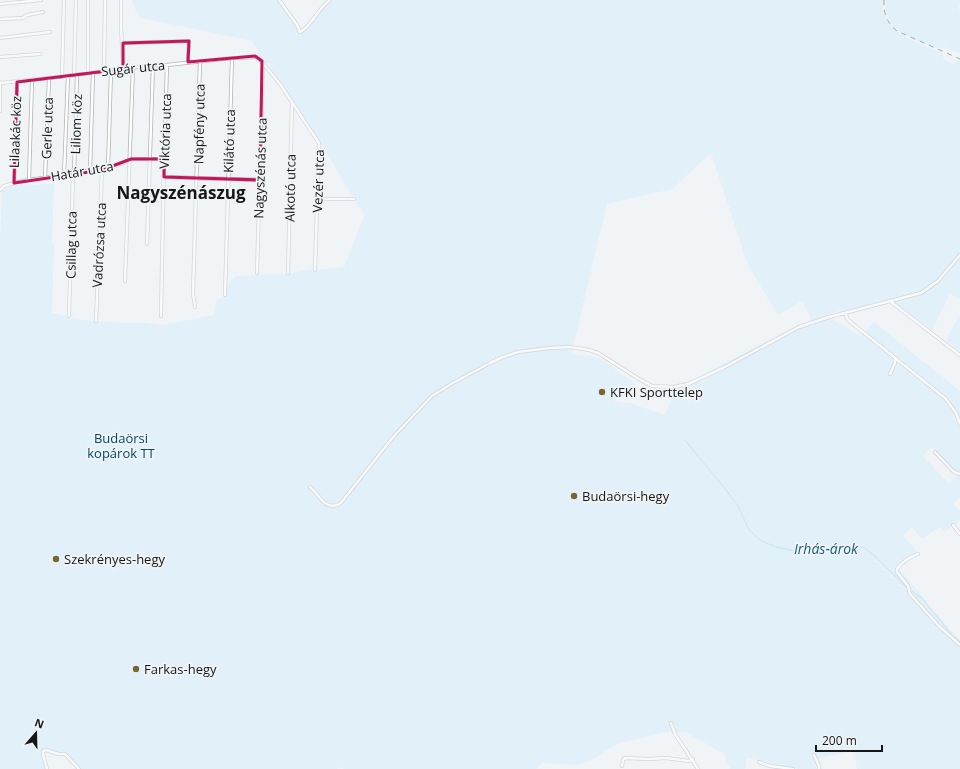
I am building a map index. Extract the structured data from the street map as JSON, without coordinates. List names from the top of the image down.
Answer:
{
  "streets": {
    "street": [
      "Sugár utca",
      "Liliom köz",
      "Napfény utca",
      "Gerle utca",
      "Viktória utca",
      "Lilaakác köz",
      "Kilátó utca",
      "Nagyszénás utca",
      "Határ utca",
      "Vezér utca",
      "Alkotó utca",
      "Csillag utca",
      "Vadrózsa utca"
    ]
  },
  "crossings": [
    ["Sugár utca", "Liliom köz"],
    ["Sugár utca", "Napfény utca"],
    ["Sugár utca", "Gerle utca"],
    ["Sugár utca", "Viktória utca"],
    ["Sugár utca", "Lilaakác köz"],
    ["Sugár utca", "Kilátó utca"],
    ["Sugár utca", "Nagyszénás utca"],
    ["Sugár utca", "Vezér utca"],
    ["Liliom köz", "Határ utca"],
    ["Liliom köz", "Csillag utca"],
    ["Gerle utca", "Határ utca"],
    ["Viktória utca", "Határ utca"],
    ["Lilaakác köz", "Határ utca"],
    ["Nagyszénás utca", "Vezér utca"],
    ["Határ utca", "Csillag utca"],
    ["Határ utca", "Vadrózsa utca"],
    ["Vezér utca", "Alkotó utca"]
  ],
  "districts": ["Nagyszénászug"],
  "water": ["Irhás-árok"],
  "parks": ["Budaörsi kopárok TT"],
  "places": [
    "KFKI Sporttelep",
    "Budaörsi-hegy",
    "Szekrényes-hegy",
    "Farkas-hegy"
  ],
  "scale_bar": "200 m",
  "north": "top"
}
